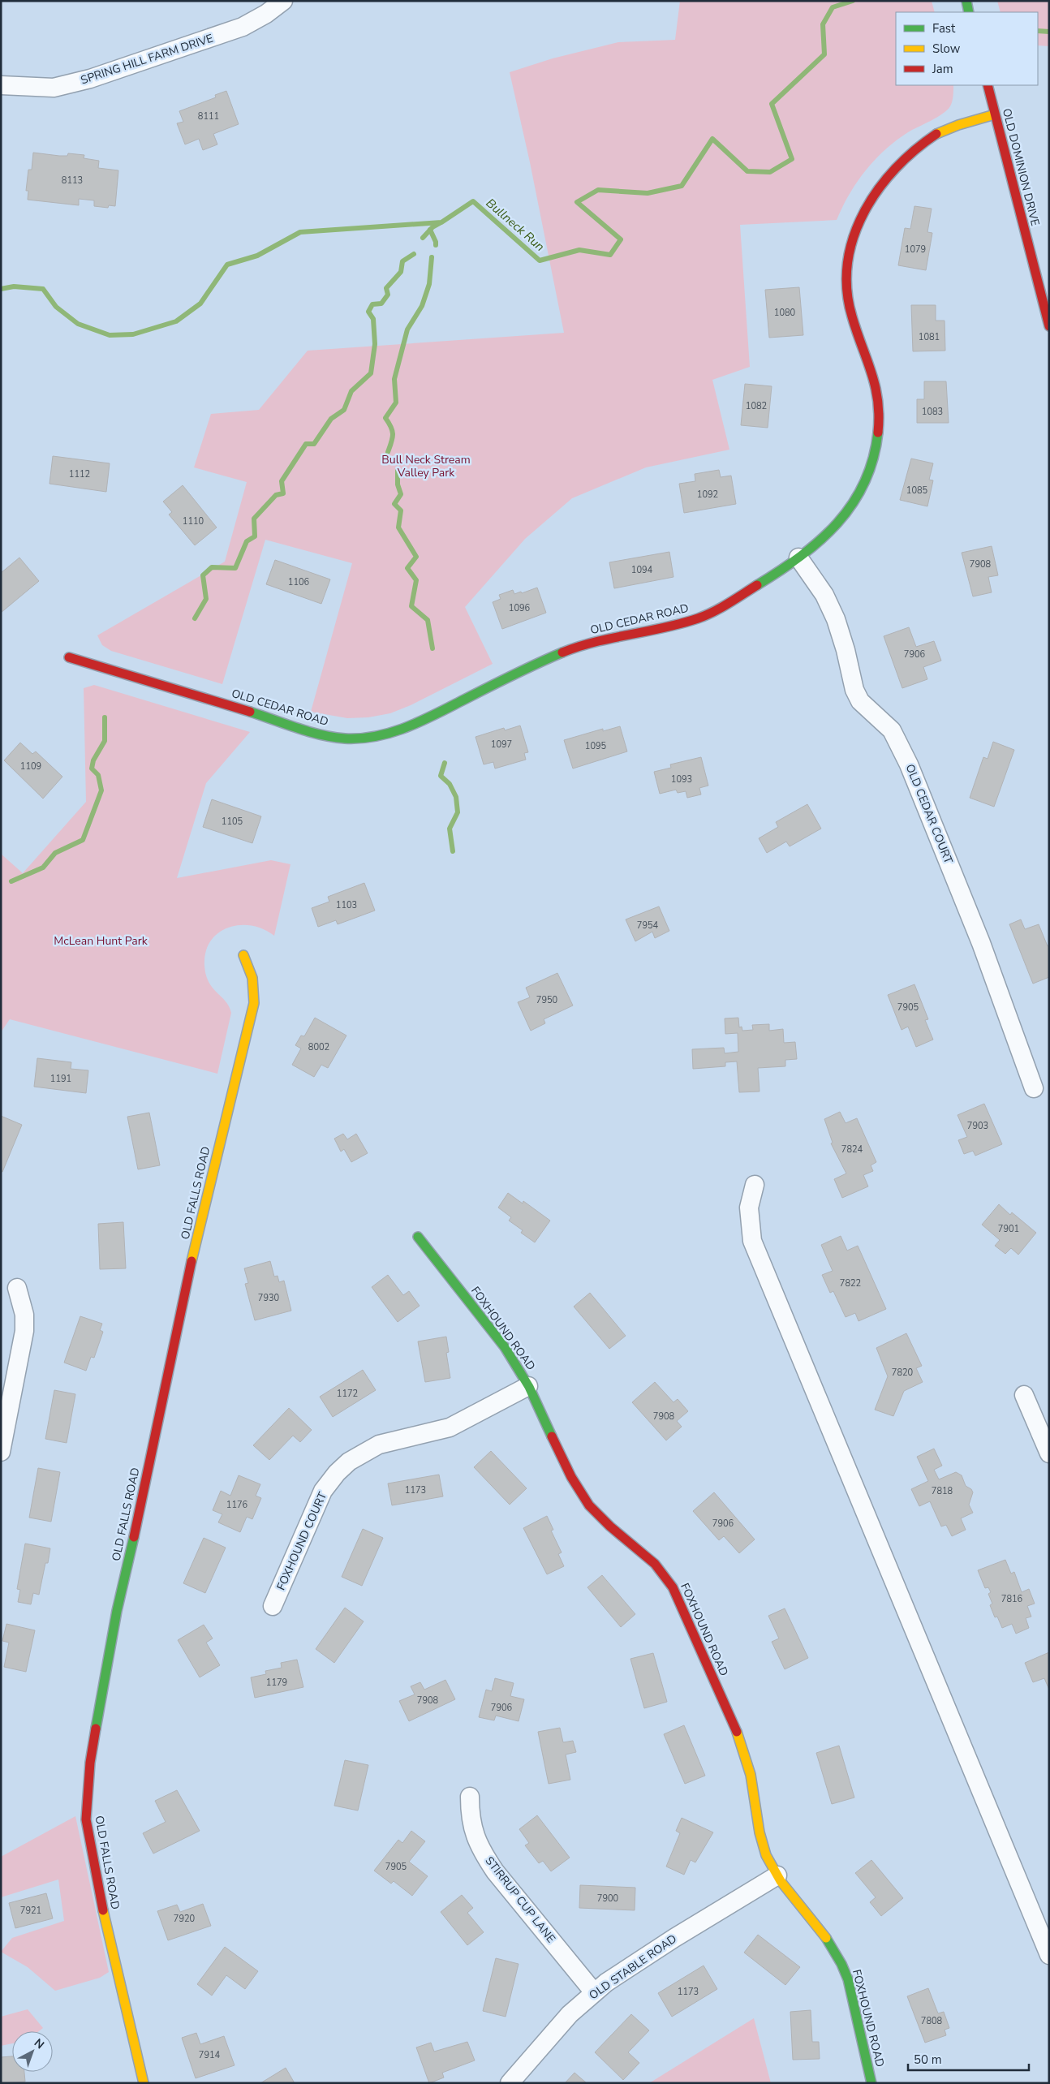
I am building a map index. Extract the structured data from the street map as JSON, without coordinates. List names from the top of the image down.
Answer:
{
  "streets": {
    "street": [
      "SPRING HILL FARM DRIVE",
      "OLD DOMINION DRIVE",
      "OLD CEDAR ROAD",
      "OLD CEDAR COURT",
      "OLD FALLS ROAD",
      "FOXHOUND ROAD",
      "FOXHOUND COURT",
      "STIRRUP CUP LANE",
      "OLD STABLE ROAD"
    ]
  },
  "crossings": [
    ["OLD DOMINION DRIVE", "OLD CEDAR ROAD"],
    ["OLD CEDAR ROAD", "OLD CEDAR COURT"],
    ["FOXHOUND ROAD", "FOXHOUND COURT"],
    ["FOXHOUND ROAD", "OLD STABLE ROAD"],
    ["STIRRUP CUP LANE", "OLD STABLE ROAD"]
  ],
  "water": ["Bullneck Run"],
  "parks": ["Bull Neck Stream Valley Park", "McLean Hunt Park"],
  "house_numbers": [
    "8111",
    "8113",
    "1079",
    "1080",
    "1081",
    "1082",
    "1083",
    "1112",
    "1085",
    "1092",
    "1110",
    "7908",
    "1094",
    "1106",
    "1096",
    "7906",
    "1097",
    "1095",
    "1109",
    "1093",
    "1105",
    "1103",
    "7954",
    "7950",
    "7905",
    "8002",
    "1191",
    "7903",
    "7824",
    "7901",
    "7822",
    "7930",
    "7820",
    "1172",
    "7908",
    "1173",
    "7818",
    "1176",
    "7906",
    "7816",
    "1179",
    "7908",
    "7906",
    "7905",
    "7900",
    "7921",
    "7920",
    "1173",
    "7808",
    "7914"
  ],
  "legend": ["Fast", "Slow", "Jam"],
  "scale_bar": "50 m",
  "north": "top right"
}
